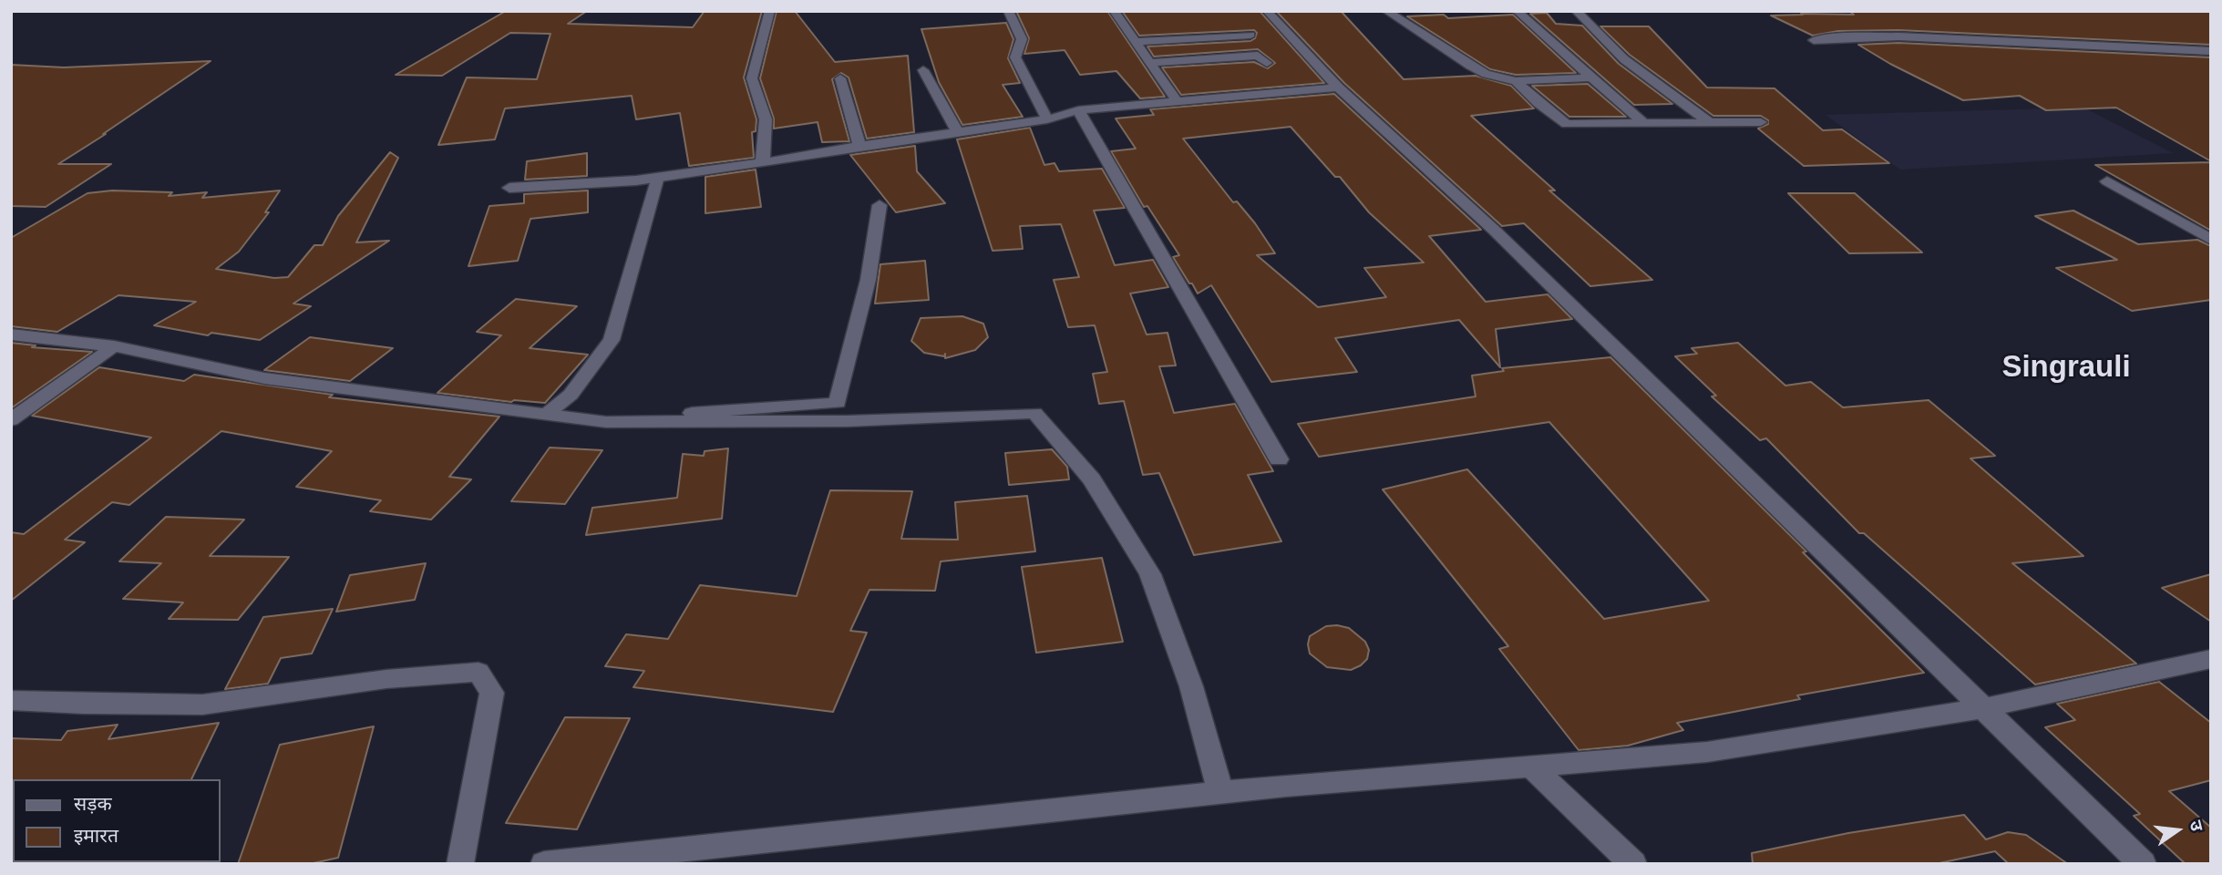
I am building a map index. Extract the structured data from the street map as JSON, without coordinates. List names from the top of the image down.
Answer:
{
  "districts": ["Singrauli"],
  "legend": ["सड़क", "इमारत"],
  "north": "right"
}
